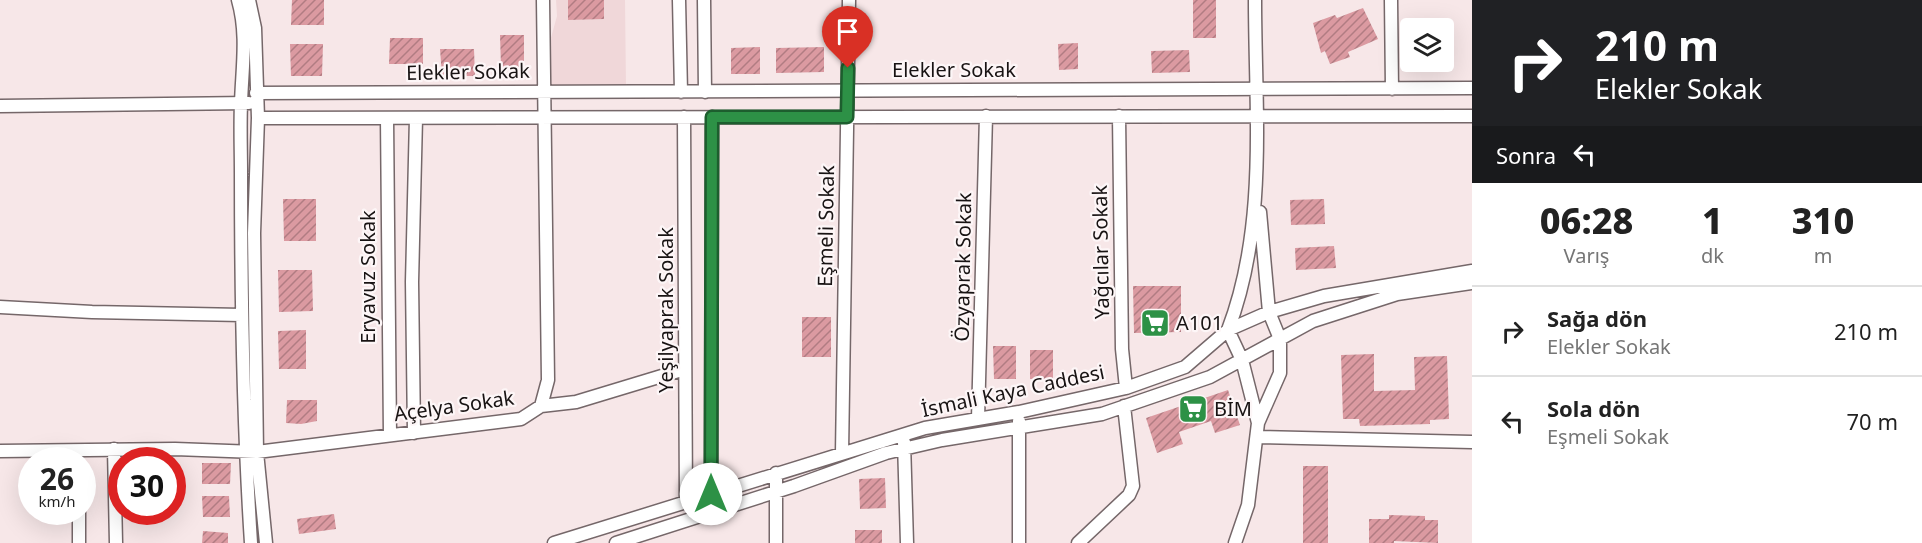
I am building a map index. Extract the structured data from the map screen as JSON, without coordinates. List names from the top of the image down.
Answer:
{
  "streets": {
    "street": [
      "Elekler Sokak",
      "Eşmeli Sokak",
      "Yağcılar Sokak",
      "Özyaprak Sokak",
      "Eryavuz Sokak",
      "Yeşilyaprak Sokak",
      "İsmali Kaya Caddesi",
      "Açelya Sokak"
    ]
  },
  "crossings": [
    ["Elekler Sokak", "Eşmeli Sokak"],
    ["Eşmeli Sokak", "İsmali Kaya Caddesi"],
    ["Yağcılar Sokak", "İsmali Kaya Caddesi"],
    ["Özyaprak Sokak", "İsmali Kaya Caddesi"],
    ["Eryavuz Sokak", "Açelya Sokak"],
    ["Yeşilyaprak Sokak", "İsmali Kaya Caddesi"],
    ["Yeşilyaprak Sokak", "Açelya Sokak"]
  ],
  "places": {
    "supermarket": ["A101", "BİM"]
  },
  "page": {
    "turn": ["210 m", "Elekler Sokak"],
    "then": "Sonra",
    "eta": [
      "06:28",
      "Varış",
      "1",
      "dk",
      "310",
      "m"
    ],
    "list": [
      {
        "name": "Sağa dön",
        "note": "Elekler Sokak",
        "value": "210 m"
      },
      {
        "name": "Sola dön",
        "note": "Eşmeli Sokak",
        "value": "70 m"
      }
    ],
    "speed": "26 km/h",
    "limit": "30"
  }
}
